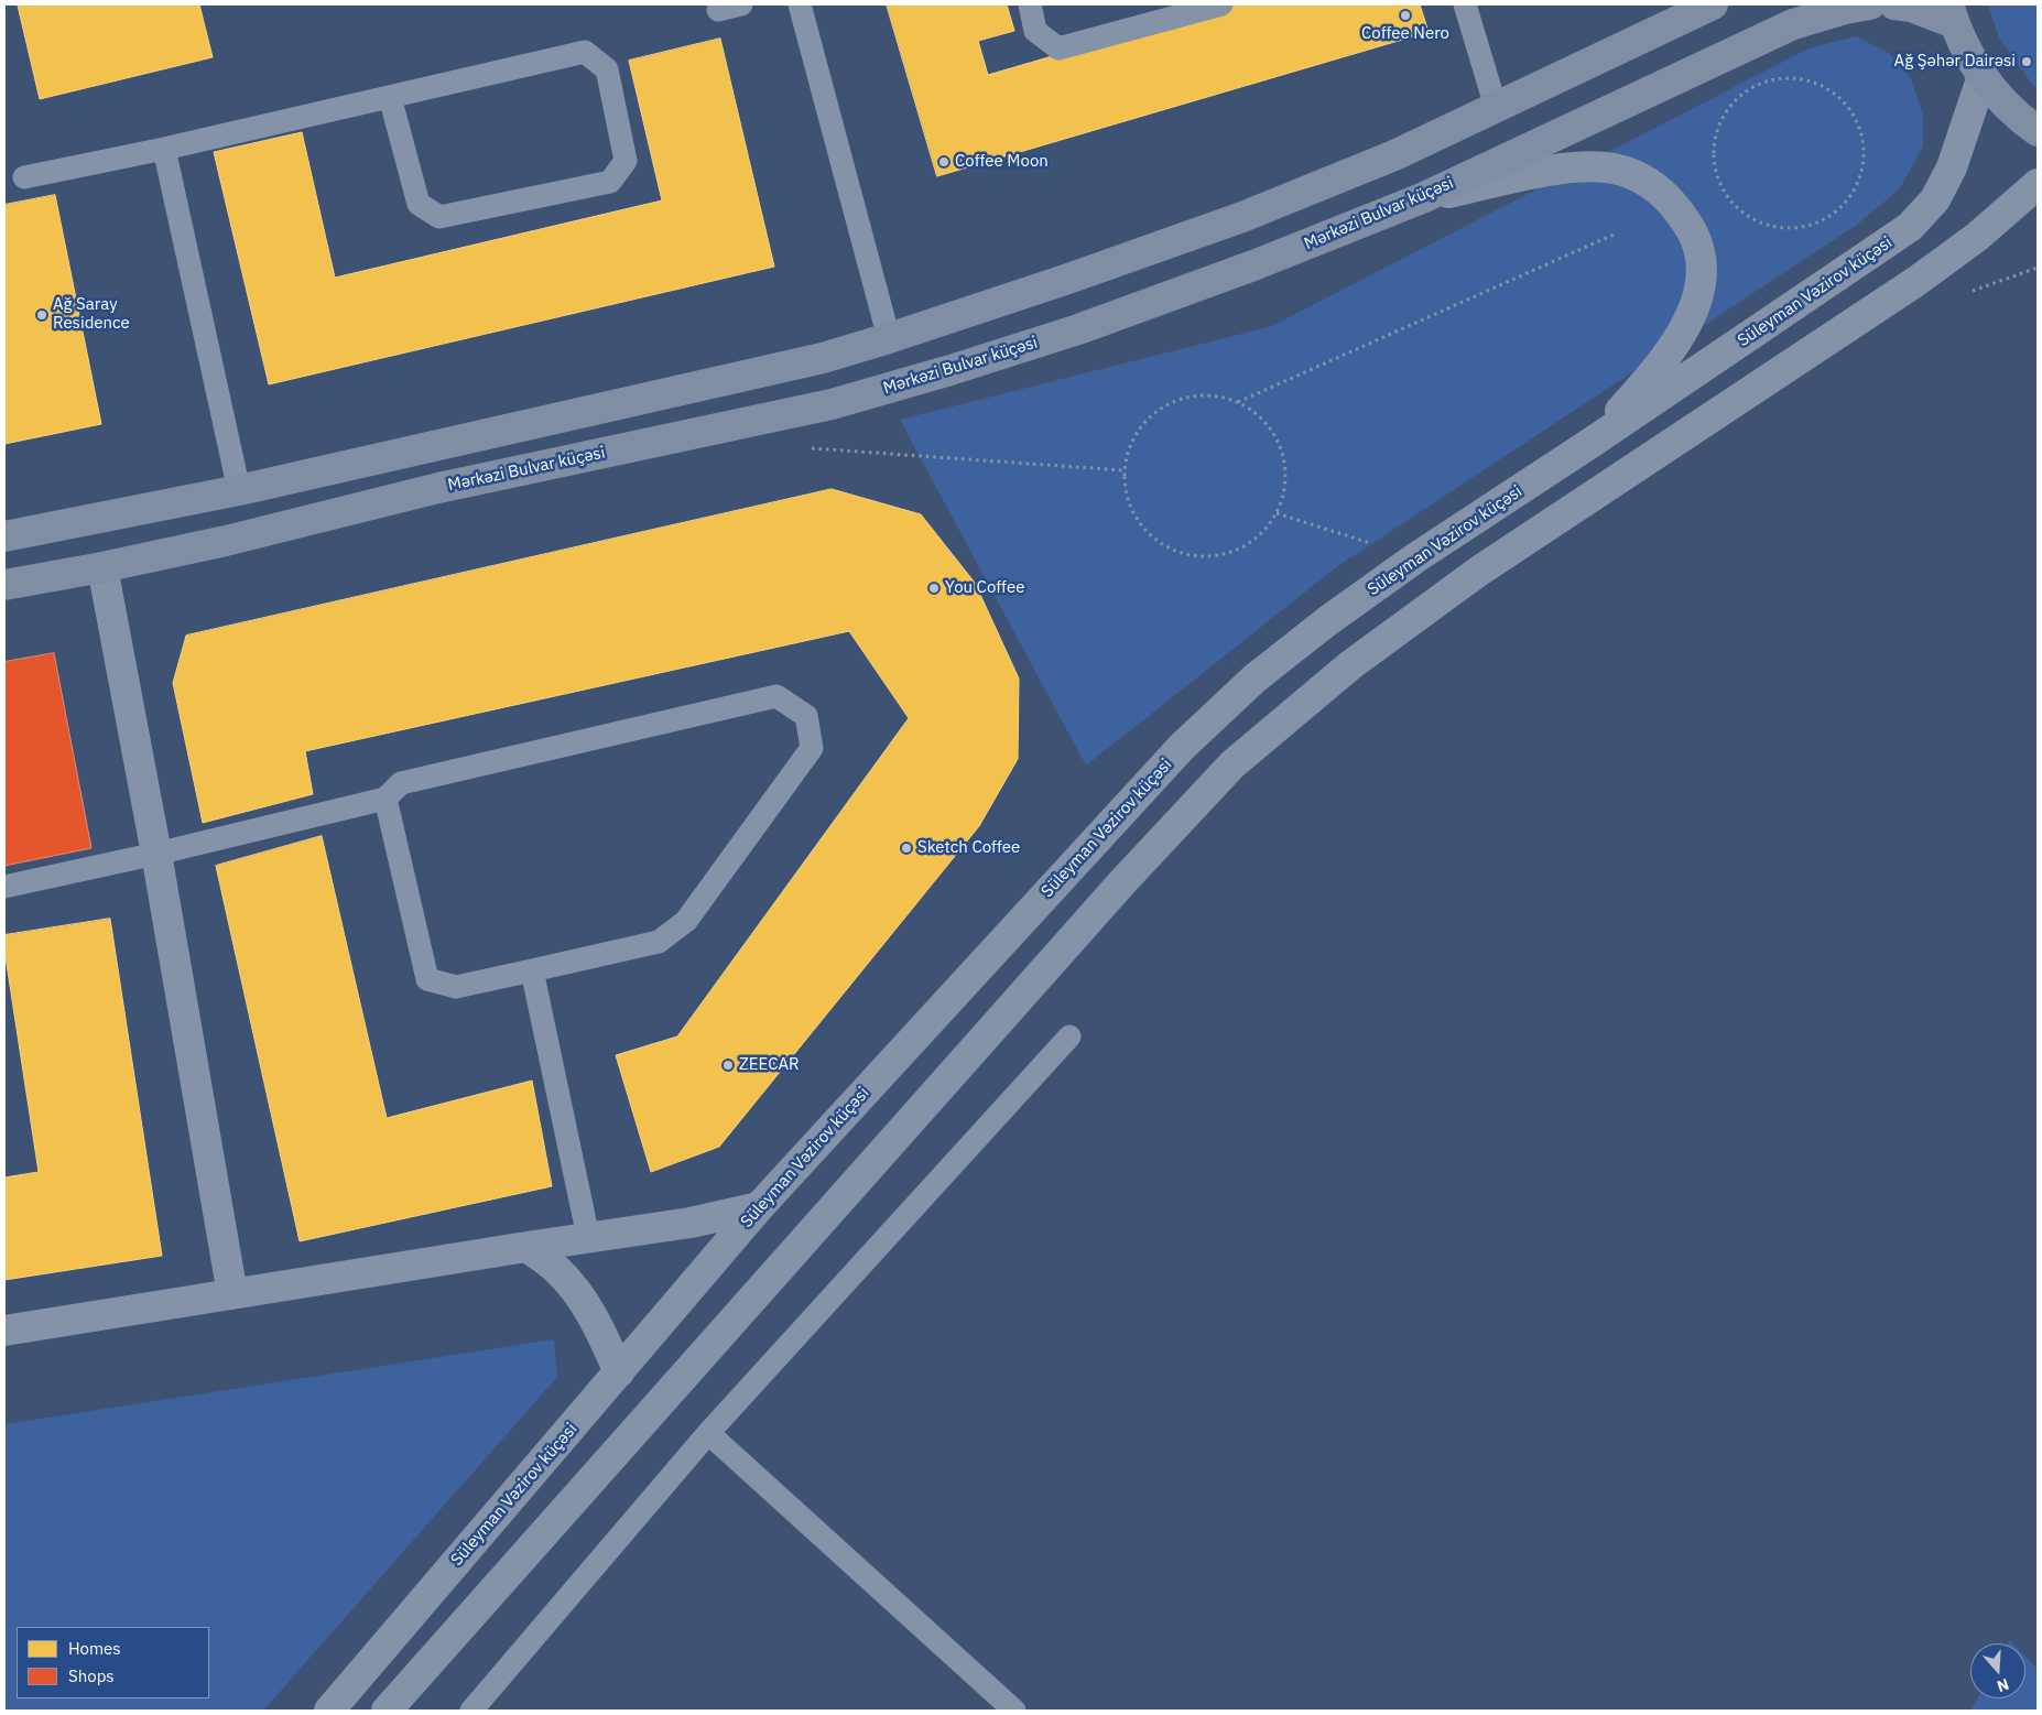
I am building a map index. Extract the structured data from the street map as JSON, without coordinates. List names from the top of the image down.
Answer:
{
  "streets": {
    "street": ["Mərkəzi Bulvar küçəsi", "Süleyman Vəzirov küçəsi"]
  },
  "places": [
    "Coffee Nero",
    "Ağ Şəhər Dairəsi",
    "Coffee Moon",
    "Ağ Saray Residence",
    "You Coffee",
    "Sketch Coffee",
    "ZEECAR"
  ],
  "legend": ["Homes", "Shops"],
  "north": "bottom"
}
